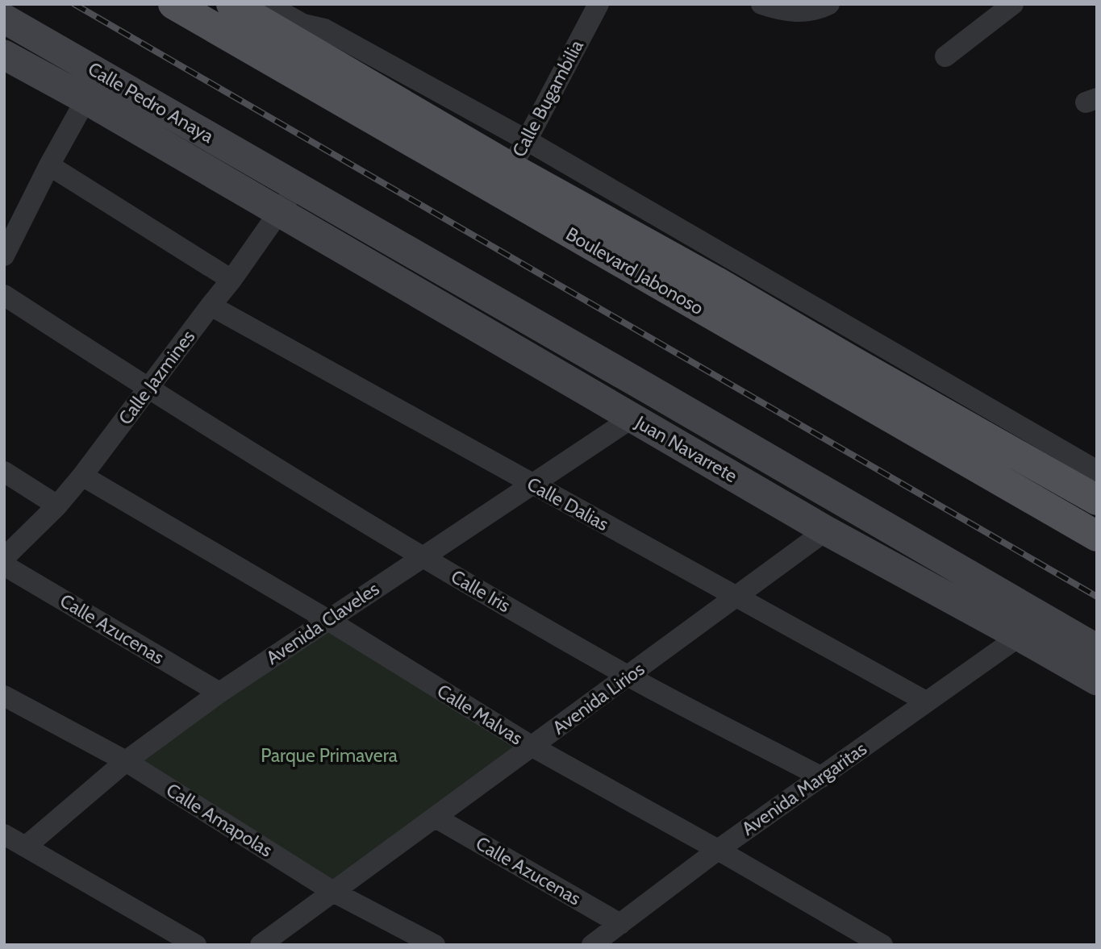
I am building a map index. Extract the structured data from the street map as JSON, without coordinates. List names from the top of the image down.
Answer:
{
  "streets": {
    "main road": ["Calle Pedro Anaya", "Boulevard Jabonoso", "Juan Navarrete"],
    "street": [
      "Calle Bugambilia",
      "Calle Jazmines",
      "Calle Dalias",
      "Calle Iris",
      "Avenida Claveles",
      "Calle Azucenas",
      "Avenida Lirios",
      "Calle Malvas",
      "Avenida Margaritas",
      "Calle Amapolas"
    ]
  },
  "crossings": [
    ["Calle Bugambilia", "Boulevard Jabonoso"],
    ["Calle Pedro Anaya", "Calle Jazmines"],
    ["Calle Pedro Anaya", "Juan Navarrete"],
    ["Calle Jazmines", "Juan Navarrete"],
    ["Calle Jazmines", "Calle Dalias"],
    ["Calle Jazmines", "Calle Iris"],
    ["Calle Jazmines", "Calle Malvas"],
    ["Juan Navarrete", "Avenida Claveles"],
    ["Juan Navarrete", "Avenida Lirios"],
    ["Juan Navarrete", "Avenida Margaritas"],
    ["Calle Dalias", "Avenida Claveles"],
    ["Calle Dalias", "Avenida Lirios"],
    ["Calle Dalias", "Avenida Margaritas"],
    ["Calle Iris", "Avenida Claveles"],
    ["Calle Iris", "Avenida Lirios"],
    ["Calle Iris", "Avenida Margaritas"],
    ["Avenida Claveles", "Calle Azucenas"],
    ["Avenida Claveles", "Calle Malvas"],
    ["Avenida Claveles", "Calle Amapolas"],
    ["Calle Azucenas", "Avenida Lirios"],
    ["Calle Azucenas", "Avenida Margaritas"],
    ["Avenida Lirios", "Calle Malvas"],
    ["Avenida Lirios", "Calle Amapolas"],
    ["Calle Malvas", "Avenida Margaritas"]
  ],
  "parks": ["Parque Primavera"]
}
